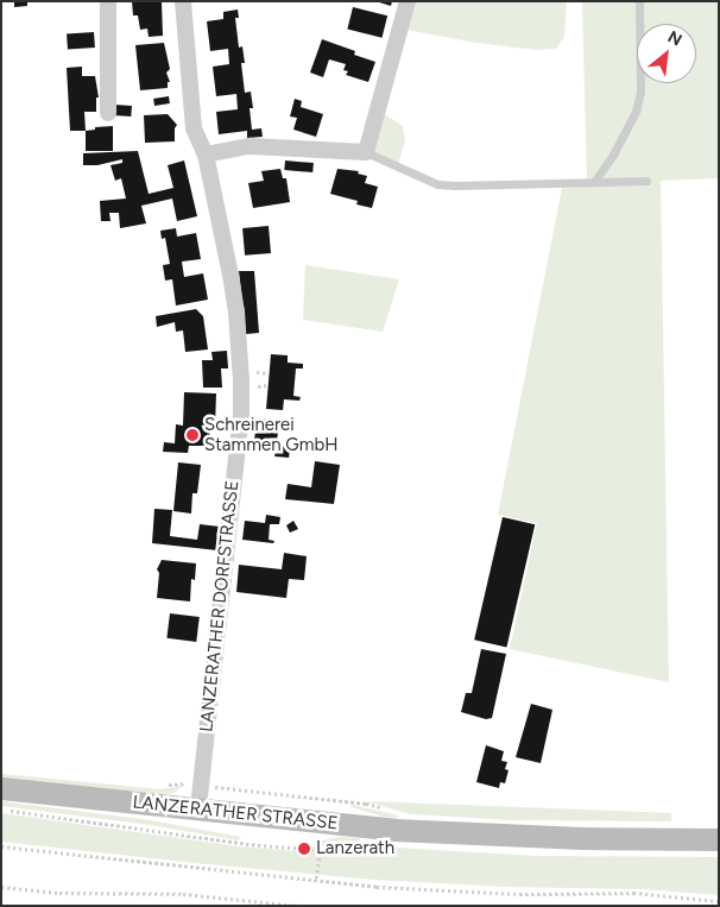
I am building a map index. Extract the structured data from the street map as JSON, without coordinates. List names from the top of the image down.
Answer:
{
  "streets": {
    "main road": ["LANZERATHER STRASSE"],
    "street": ["LANZERATHER DORFSTRASSE"]
  },
  "crossings": [
    ["LANZERATHER DORFSTRASSE", "LANZERATHER STRASSE"]
  ],
  "places": ["Schreinerei Stammen GmbH", "Lanzerath"],
  "north": "top right"
}
